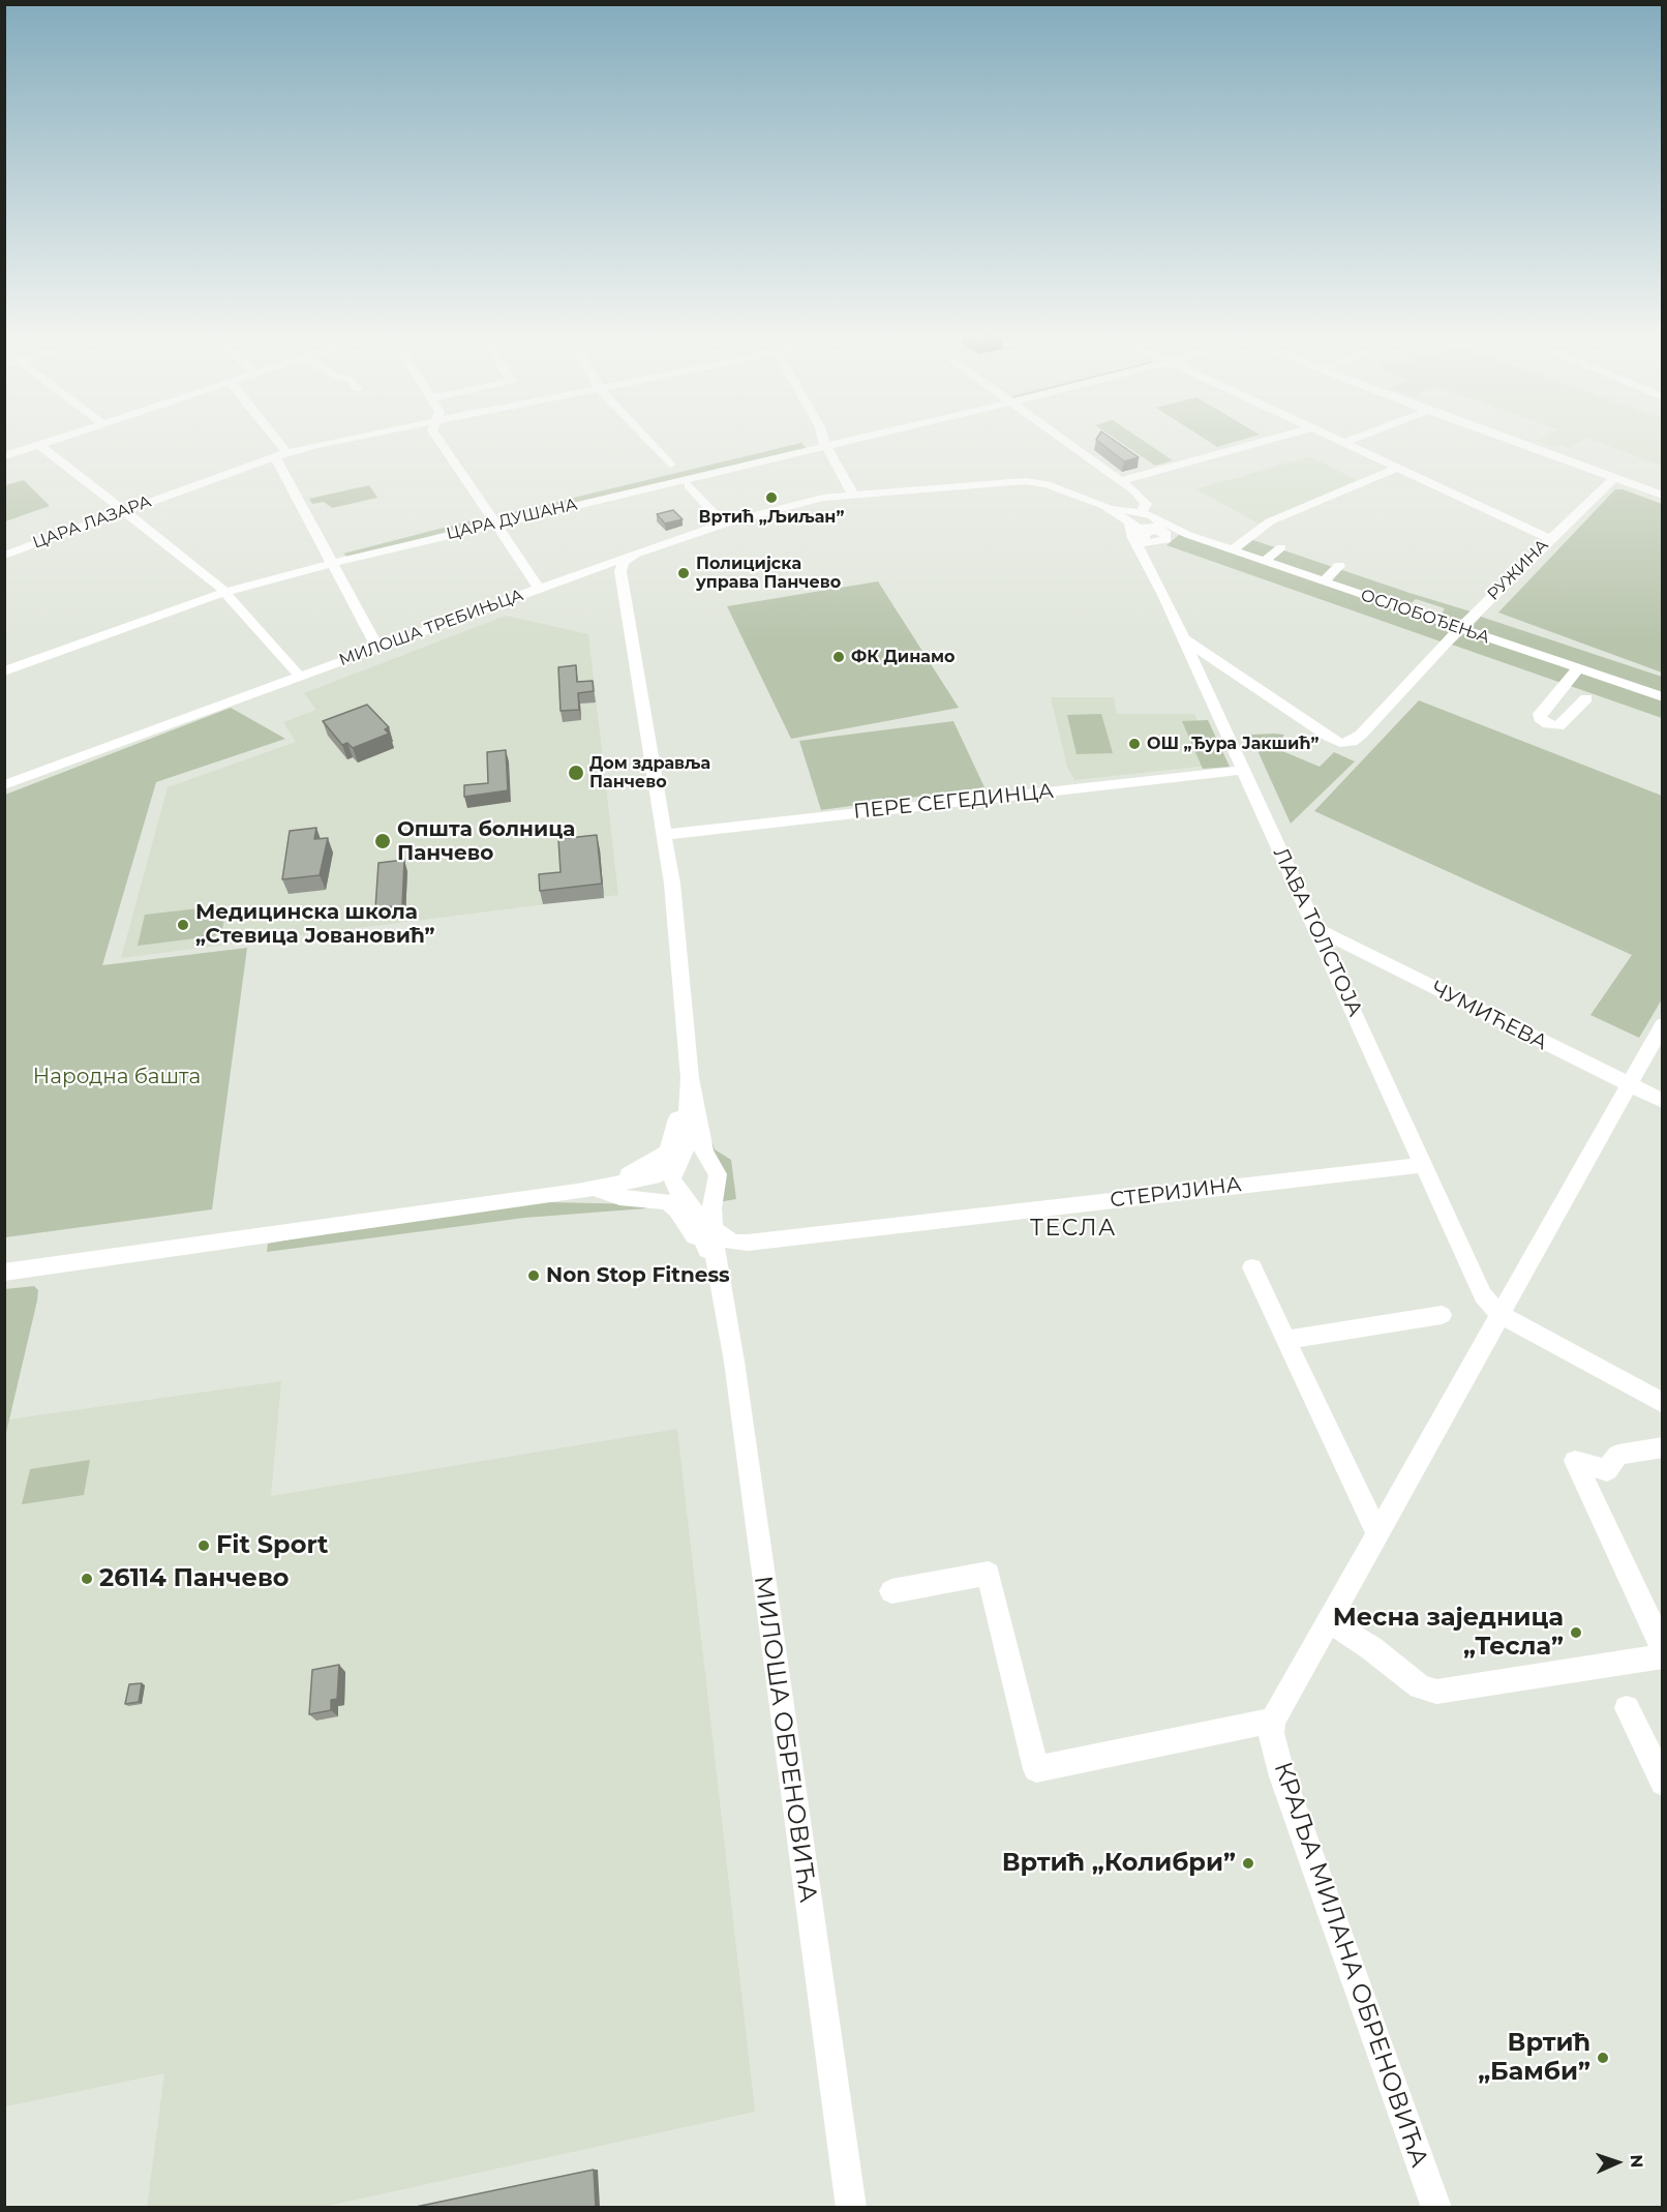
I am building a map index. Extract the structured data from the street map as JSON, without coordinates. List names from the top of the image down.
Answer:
{
  "streets": {
    "street": [
      "ЦАРА ДУШАНА",
      "ЦАРА ЛАЗАРА",
      "РУЖИНА",
      "ОСЛОБОЂЕЊА",
      "МИЛОША ТРЕБИЊЦА",
      "ПЕРЕ СЕГЕДИНЦА",
      "ЛАВА ТОЛСТОЈА",
      "ЧУМИЋЕВА",
      "СТЕРИЈИНА",
      "МИЛОША ОБРЕНОВИЋА",
      "КРАЉА МИЛАНА ОБРЕНОВИЋА"
    ]
  },
  "crossings": [
    ["РУЖИНА", "ОСЛОБОЂЕЊА"],
    ["ОСЛОБОЂЕЊА", "ЛАВА ТОЛСТОЈА"],
    ["ПЕРЕ СЕГЕДИНЦА", "ЛАВА ТОЛСТОЈА"],
    ["ЛАВА ТОЛСТОЈА", "ЧУМИЋЕВА"],
    ["ЛАВА ТОЛСТОЈА", "СТЕРИЈИНА"]
  ],
  "districts": ["ТЕСЛА"],
  "parks": ["Народна башта"],
  "places": [
    "Вртић „Љиљан”",
    "Полицијска управа Панчево",
    "ФК Динамо",
    "ОШ „Ђура Јакшић”",
    "Дом здравља Панчево",
    "Општа болница Панчево",
    "Медицинска школа „Стевица Јовановић”",
    "Non Stop Fitness",
    "Fit Sport",
    "26114 Панчево",
    "Месна заједница „Тесла”",
    "Вртић „Колибри”",
    "Вртић „Бамби”"
  ],
  "north": "right"
}
